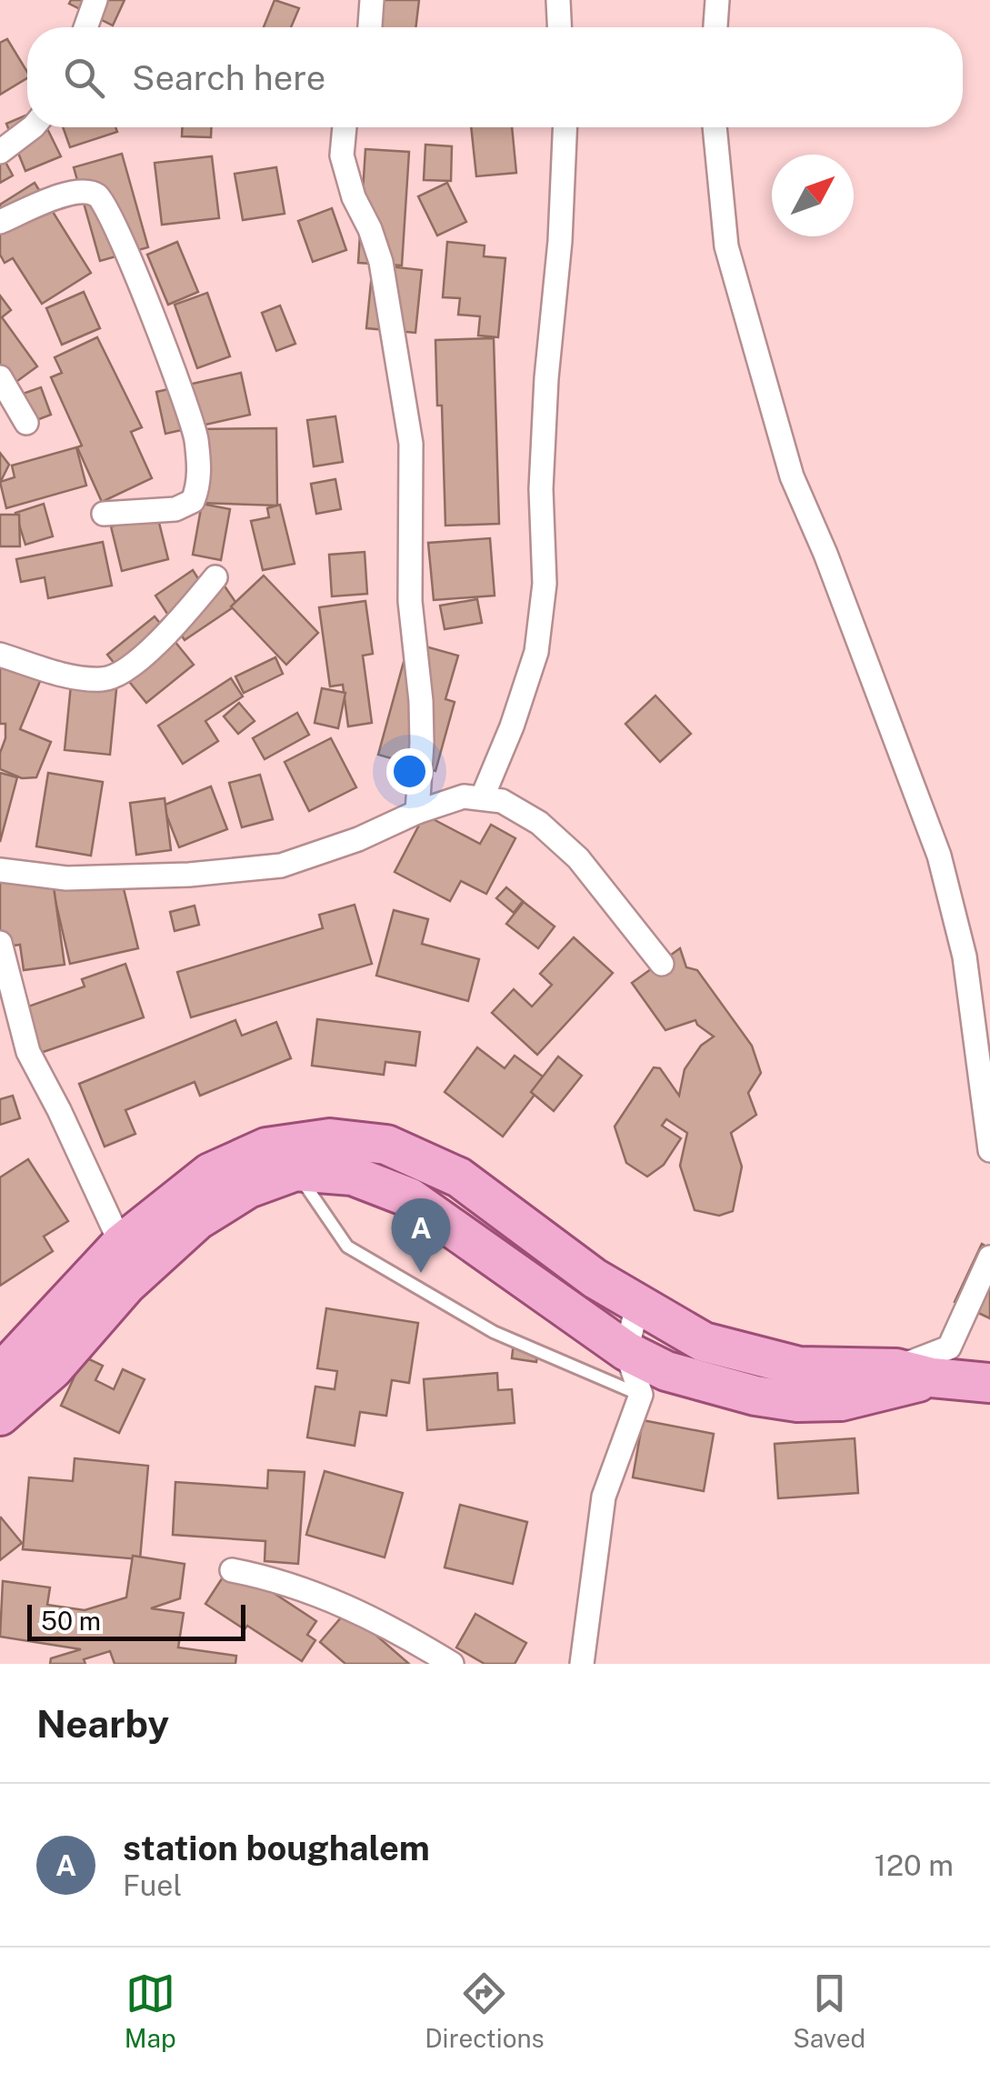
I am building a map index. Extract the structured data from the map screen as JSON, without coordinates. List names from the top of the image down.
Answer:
{
  "scale_bar": "50 m",
  "north": "top right",
  "page": {
    "search": "Search here",
    "pins": "A",
    "scale": "50 m",
    "heading": "Nearby",
    "list": [
      {
        "mark": "A",
        "name": "station boughalem",
        "note": "Fuel",
        "value": "120 m"
      }
    ],
    "nav": ["Map", "Directions", "Saved"]
  }
}
